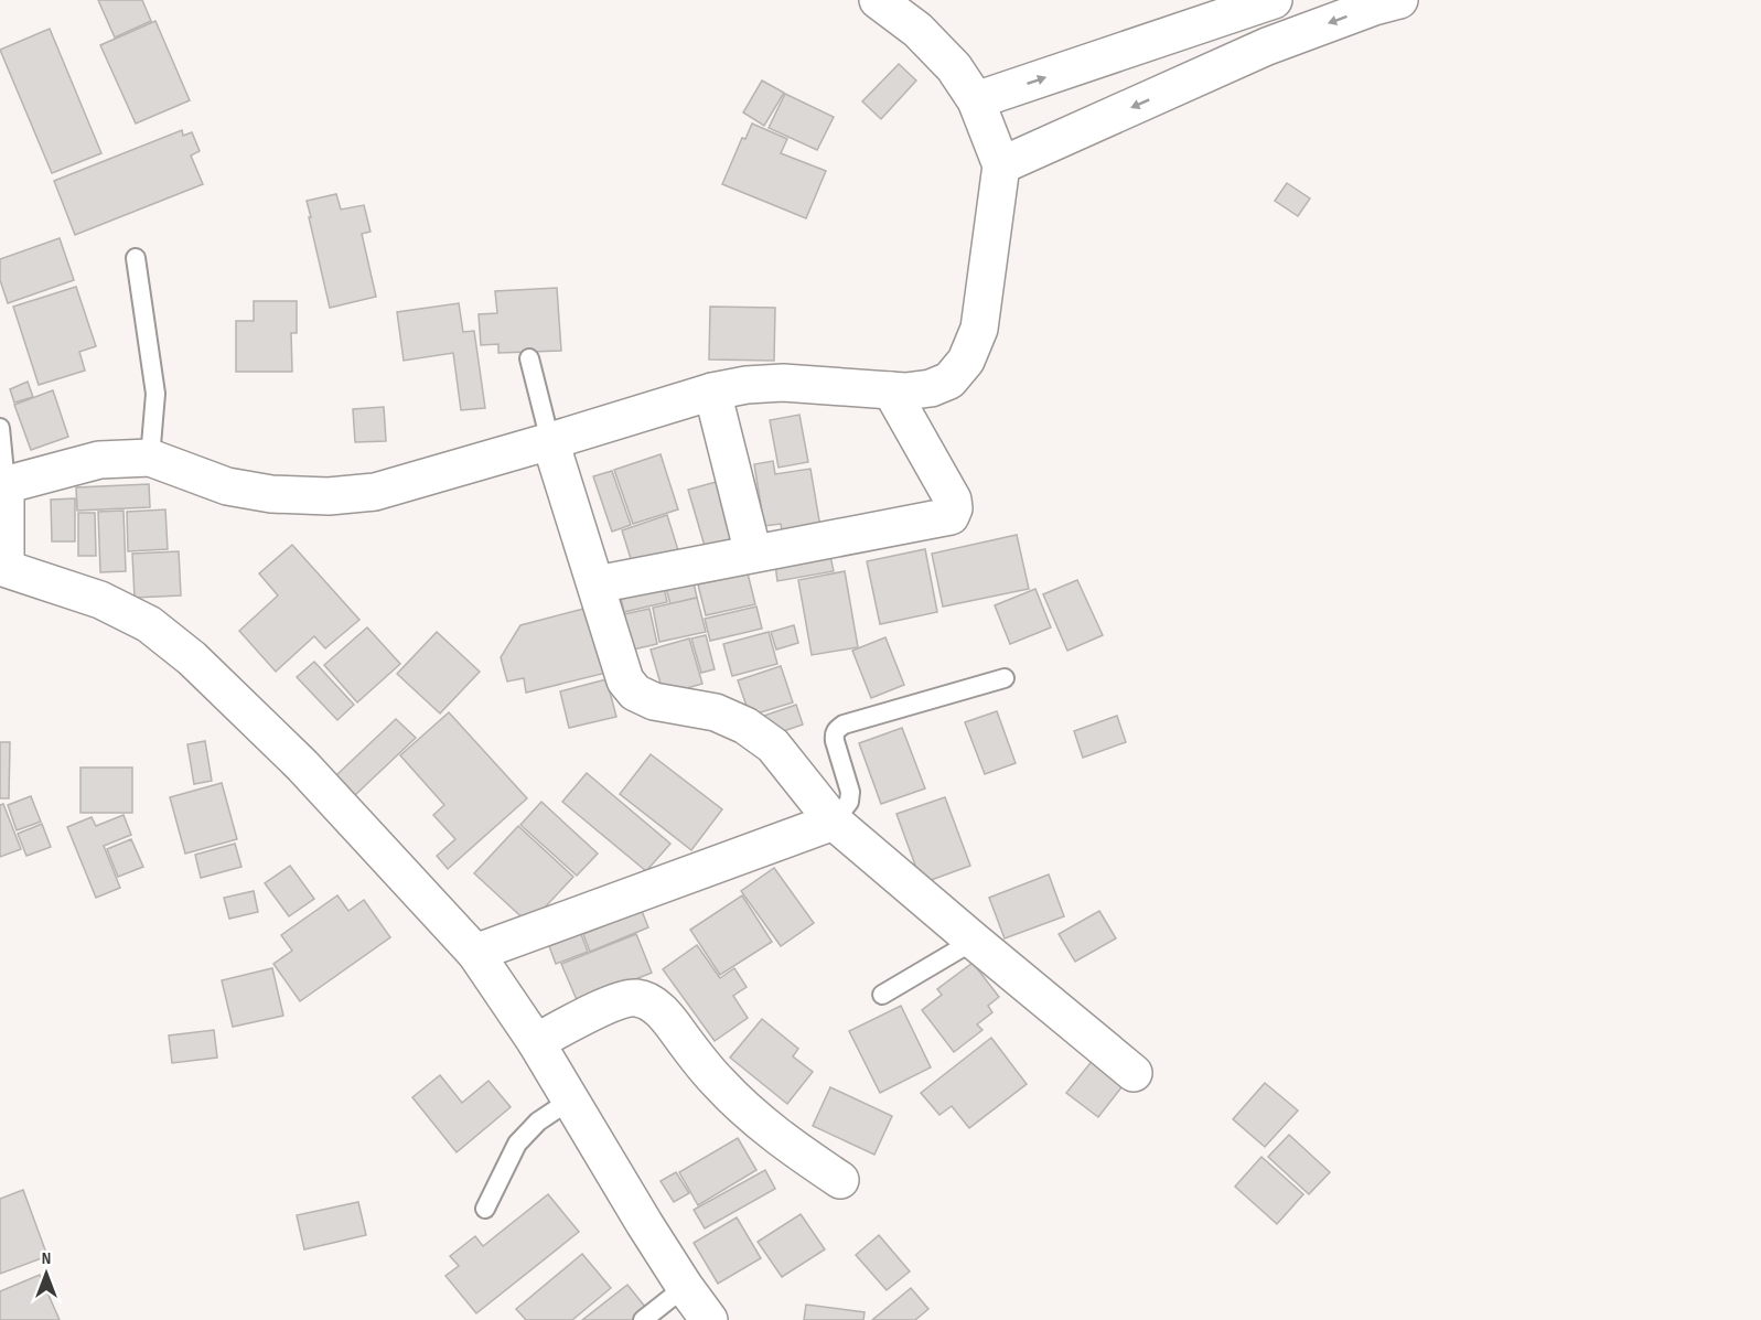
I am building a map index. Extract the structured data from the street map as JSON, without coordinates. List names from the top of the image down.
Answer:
{
  "north": "top"
}
